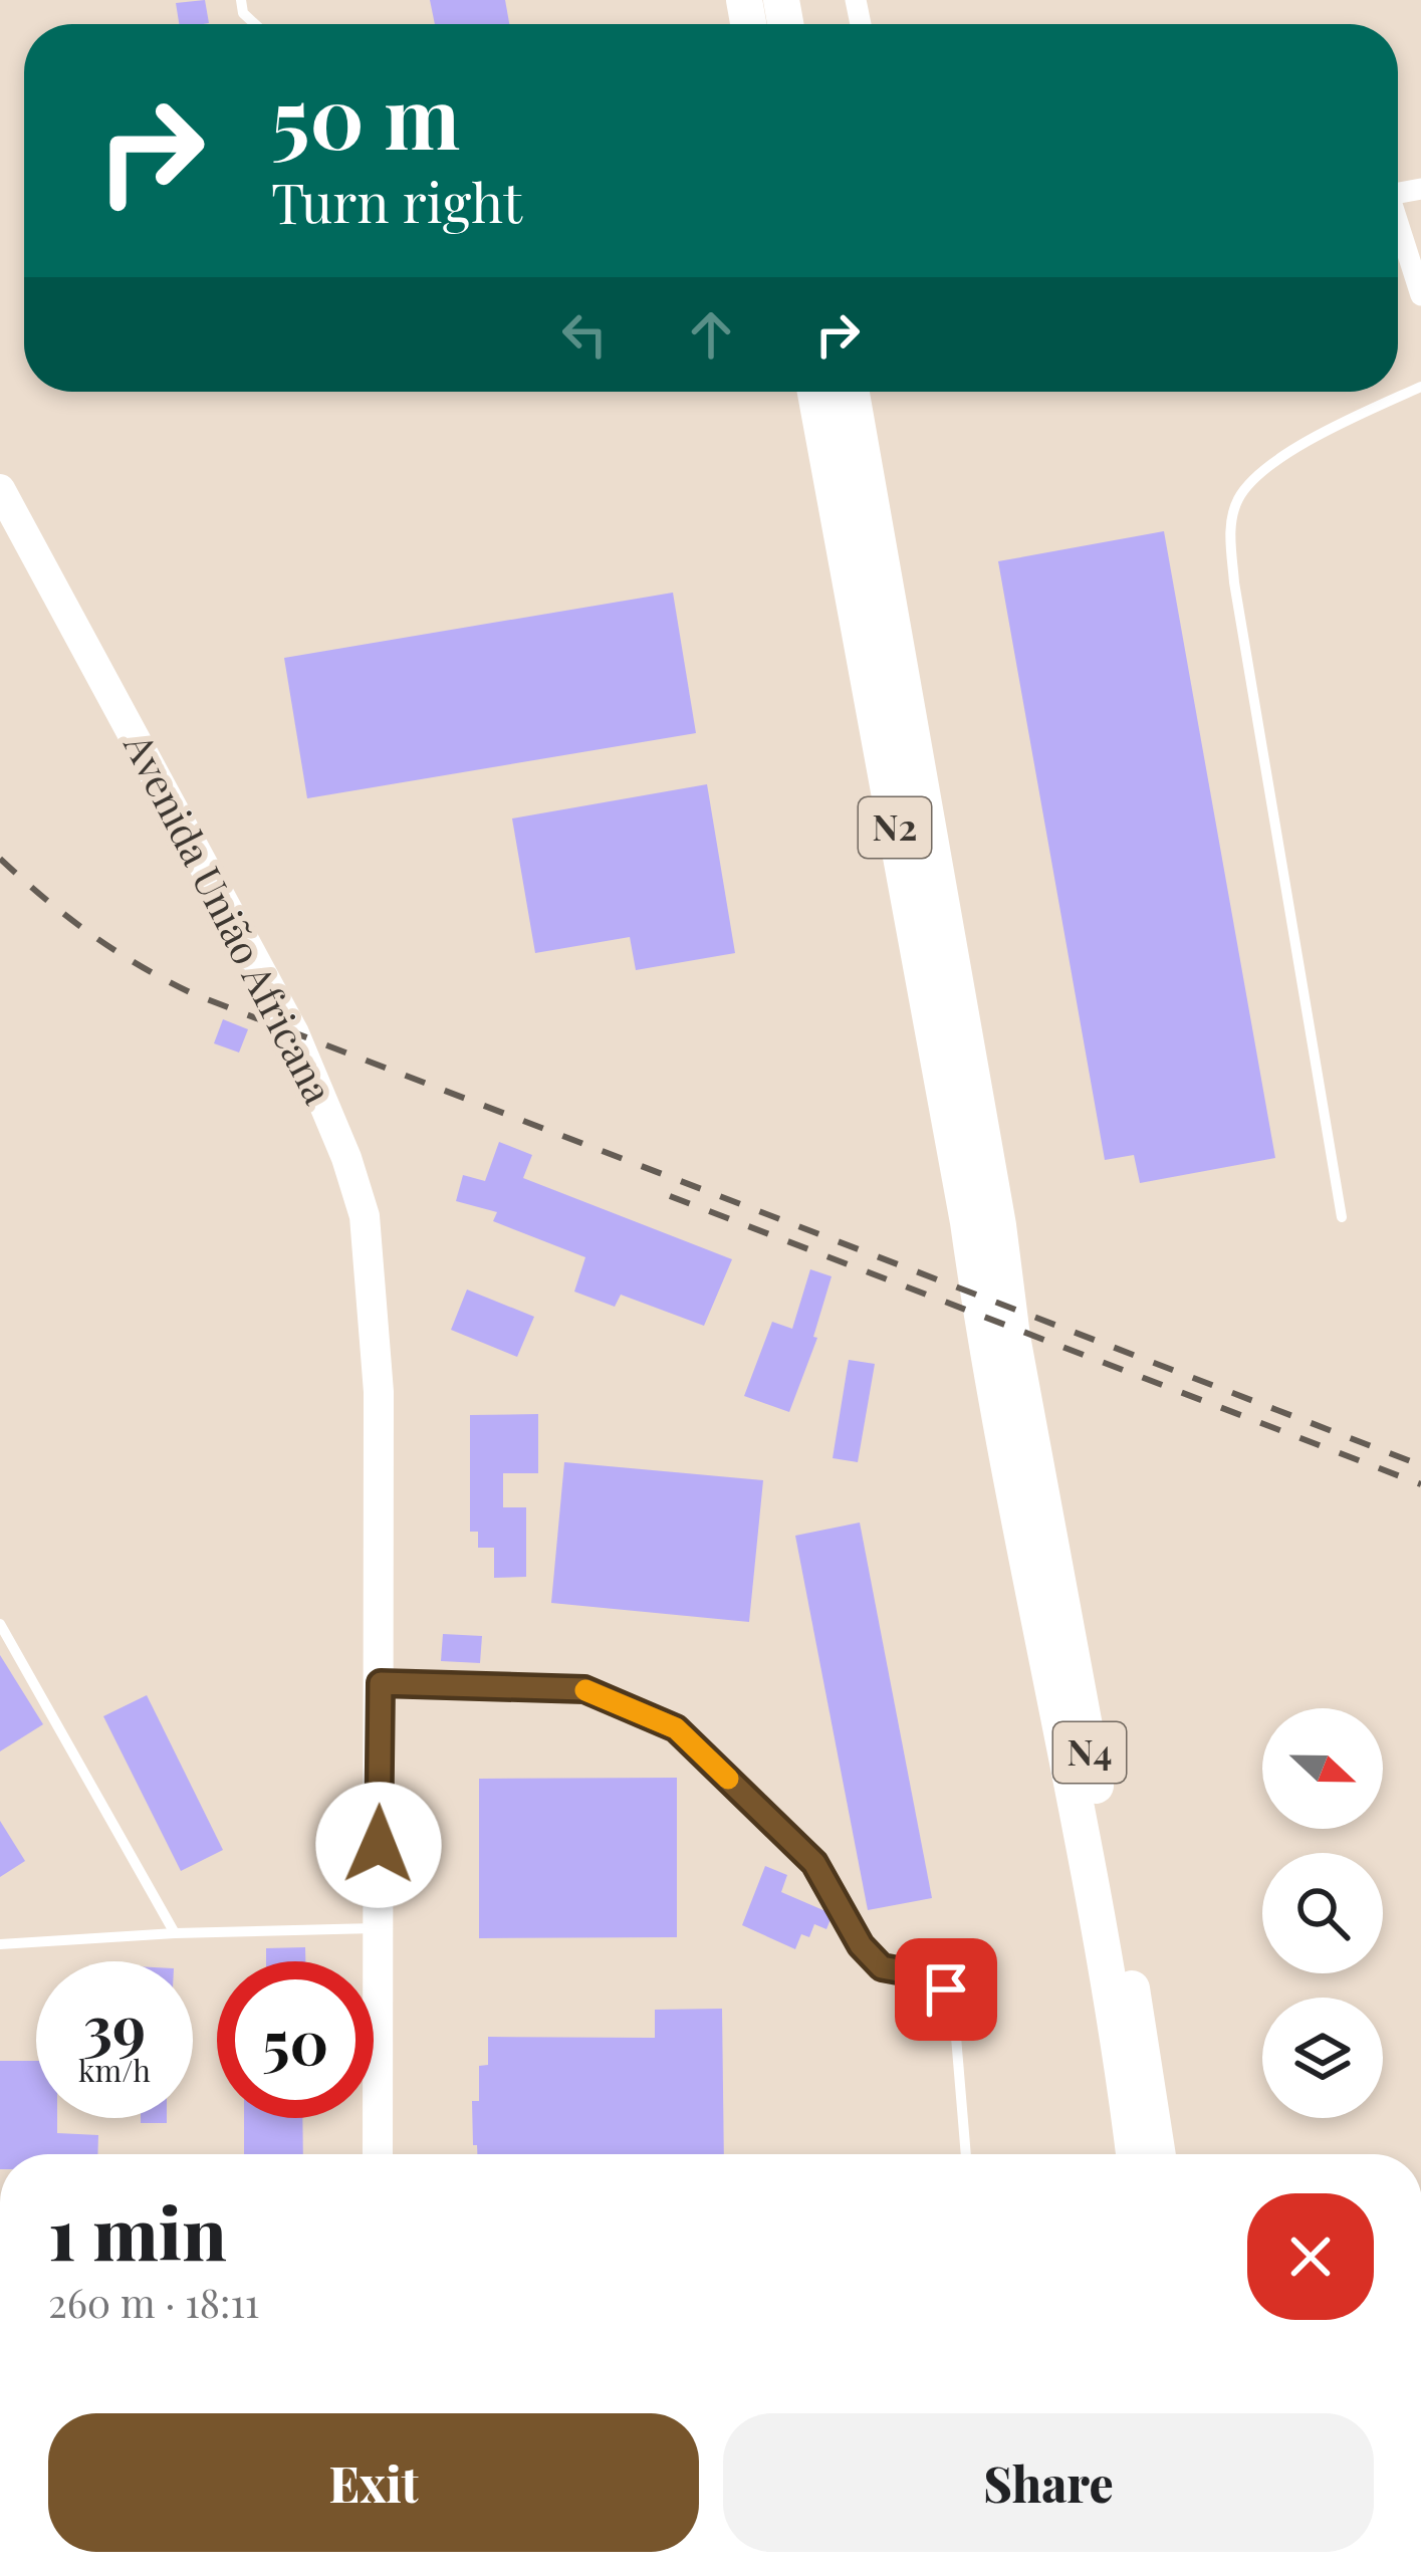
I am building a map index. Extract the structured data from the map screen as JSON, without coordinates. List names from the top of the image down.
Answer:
{
  "streets": {
    "highway": ["N2", "N4"],
    "main road": ["Avenida União Africana"]
  },
  "crossings": [
    ["N2", "N4"]
  ],
  "north": "right",
  "page": {
    "turn": ["50 m", "Turn right"],
    "speed": "39 km/h",
    "limit": "50",
    "heading": ["1 min", "260 m · 18:11"],
    "buttons": ["Exit", "Share"]
  }
}
